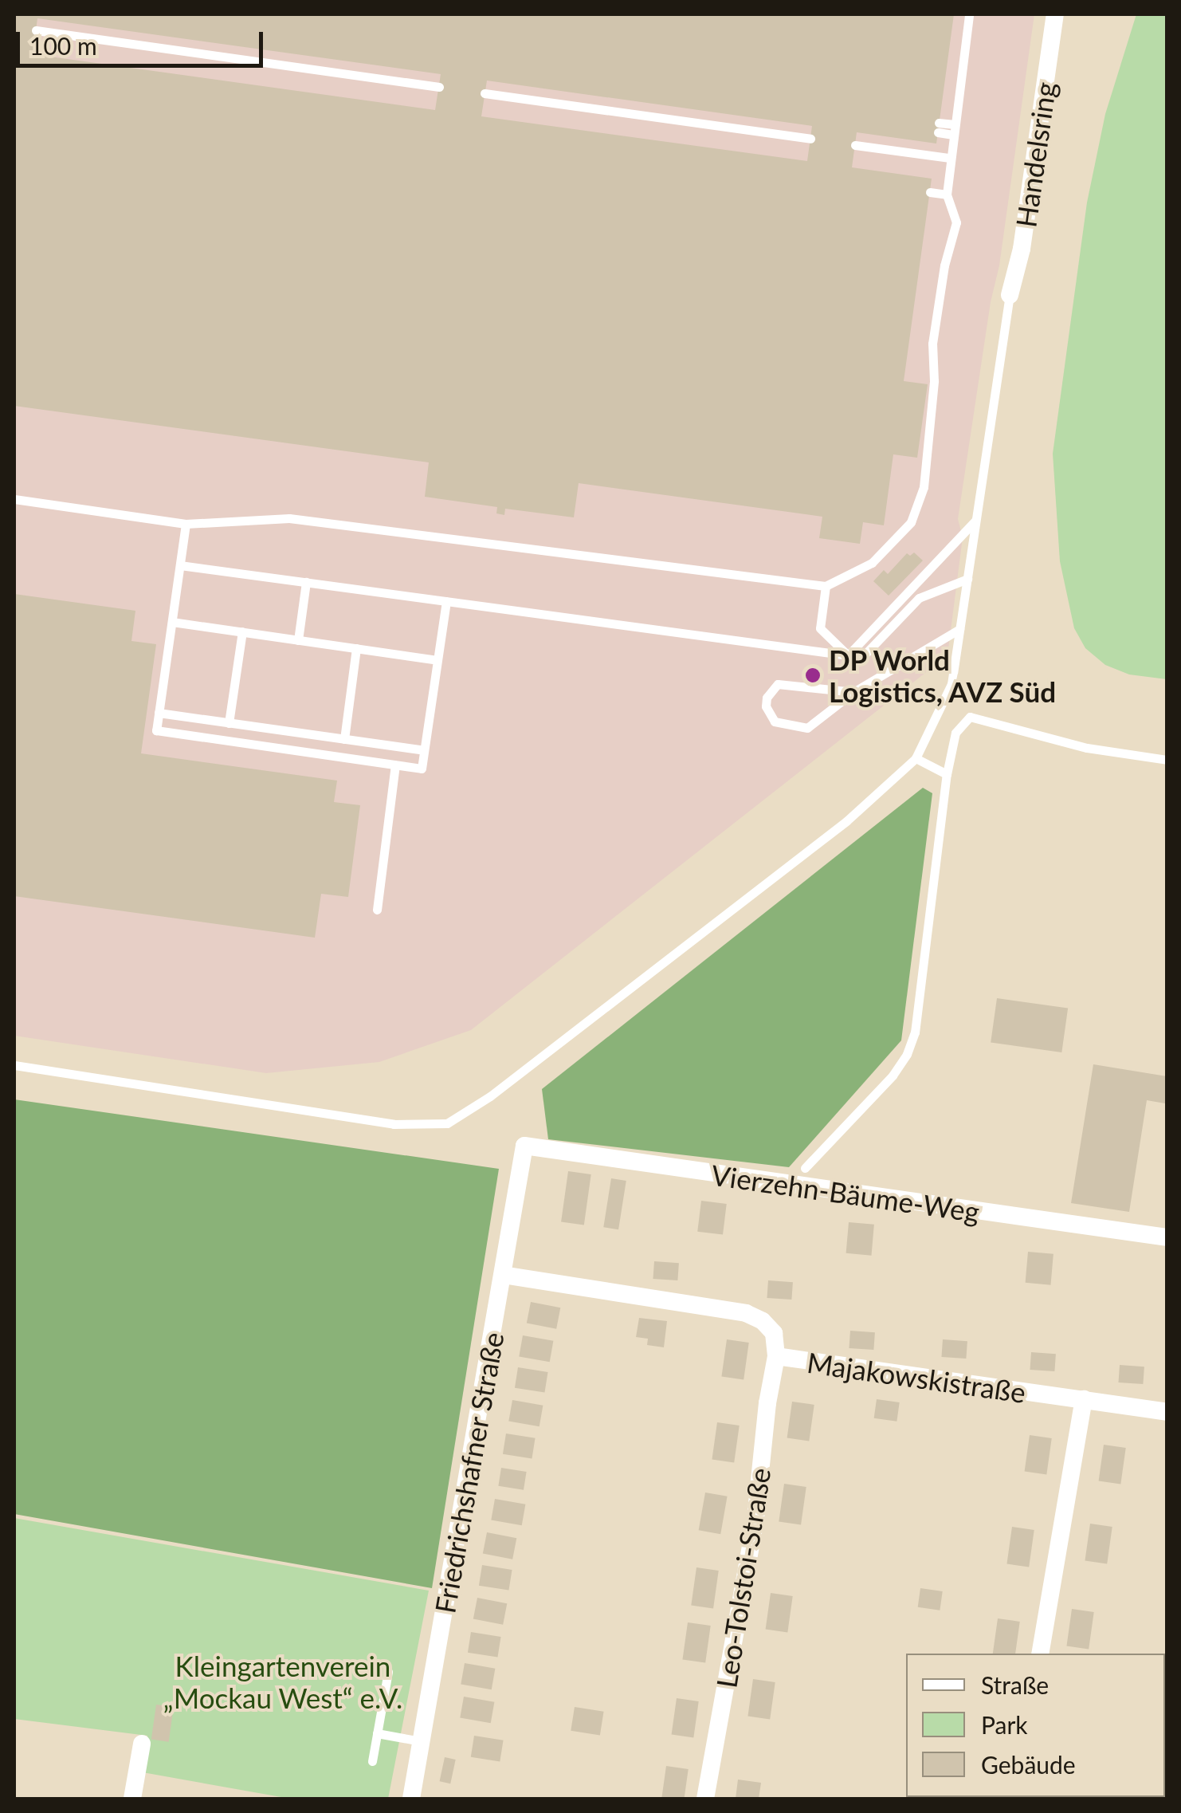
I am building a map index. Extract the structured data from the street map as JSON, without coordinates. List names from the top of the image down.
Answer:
{
  "streets": {
    "street": [
      "Handelsring",
      "Vierzehn-Bäume-Weg",
      "Majakowskistraße",
      "Friedrichshafner Straße",
      "Leo-Tolstoi-Straße"
    ]
  },
  "crossings": [
    ["Vierzehn-Bäume-Weg", "Friedrichshafner Straße"],
    ["Majakowskistraße", "Friedrichshafner Straße"],
    ["Majakowskistraße", "Leo-Tolstoi-Straße"]
  ],
  "parks": ["Kleingartenverein „Mockau West“ e.V."],
  "places": ["DP World Logistics, AVZ Süd"],
  "legend": ["Straße", "Park", "Gebäude"],
  "scale_bar": "100 m"
}
